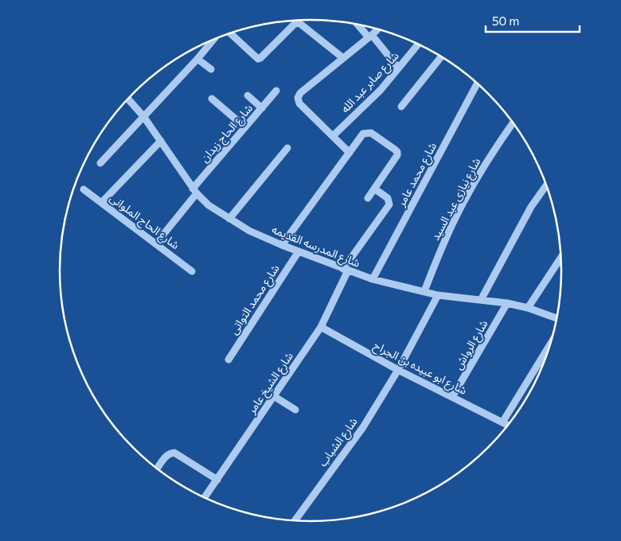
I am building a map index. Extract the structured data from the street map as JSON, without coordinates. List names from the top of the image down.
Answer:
{
  "streets": {
    "street": [
      "شارع صابر عبد الله",
      "شارع الحاج زيدان",
      "شارع محمد عامر",
      "شارع نيازى عبد السيد",
      "شارع الحاج الملوانى",
      "شارع المدرسه القديمه",
      "شارع محمد التواتى",
      "شارع الرواش",
      "شارع ابو عبيده بن الجراح",
      "شارع الشيخ عامر",
      "شارع الشباب"
    ]
  },
  "crossings": [
    ["شارع الحاج زيدان", "شارع الحاج الملوانى"],
    ["شارع الحاج زيدان", "شارع المدرسه القديمه"],
    ["شارع محمد عامر", "شارع المدرسه القديمه"],
    ["شارع نيازى عبد السيد", "شارع المدرسه القديمه"],
    ["شارع المدرسه القديمه", "شارع محمد التواتى"],
    ["شارع المدرسه القديمه", "شارع الرواش"],
    ["شارع المدرسه القديمه", "شارع الشيخ عامر"],
    ["شارع المدرسه القديمه", "شارع الشباب"],
    ["شارع الرواش", "شارع ابو عبيده بن الجراح"],
    ["شارع ابو عبيده بن الجراح", "شارع الشيخ عامر"],
    ["شارع ابو عبيده بن الجراح", "شارع الشباب"]
  ],
  "scale_bar": "50 m"
}
